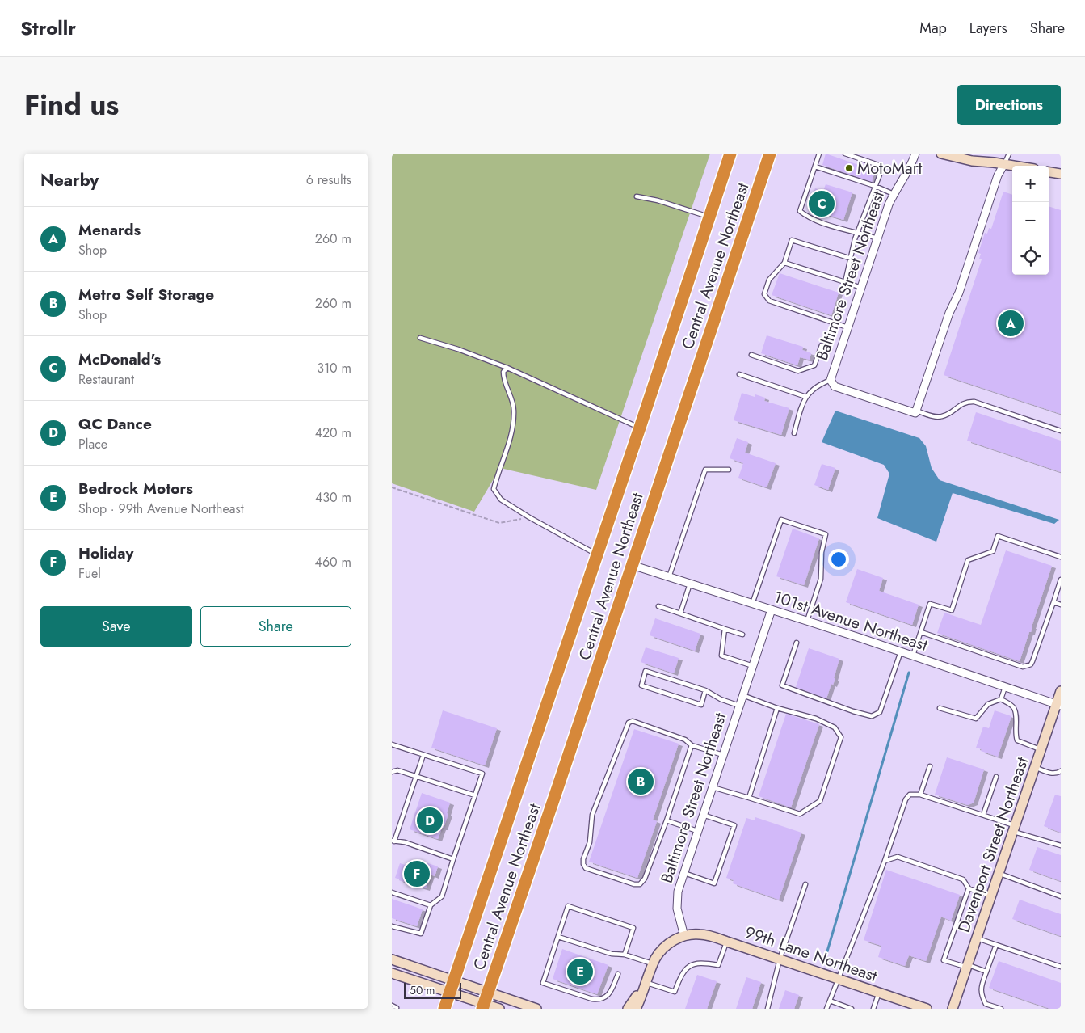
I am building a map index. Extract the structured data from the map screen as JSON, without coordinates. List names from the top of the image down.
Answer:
{
  "streets": {
    "highway": ["Central Avenue Northeast"],
    "street": [
      "Baltimore Street Northeast",
      "101st Avenue Northeast",
      "Davenport Street Northeast",
      "99th Lane Northeast"
    ]
  },
  "crossings": [
    ["Central Avenue Northeast", "101st Avenue Northeast"],
    ["Baltimore Street Northeast", "101st Avenue Northeast"],
    ["Baltimore Street Northeast", "99th Lane Northeast"],
    ["101st Avenue Northeast", "Davenport Street Northeast"]
  ],
  "places": ["MotoMart"],
  "scale_bar": "50 m",
  "page": {
    "header": "Strollr",
    "nav": ["Map", "Layers", "Share"],
    "title": "Find us",
    "buttons": [
      "Directions",
      ["Save", "Share"]
    ],
    "heading": ["Nearby", "6 results"],
    "map_buttons": ["+", "−"],
    "pins": [
      "C",
      "A",
      "B",
      "D",
      "F",
      "E"
    ],
    "list": [
      {
        "mark": "A",
        "name": "Menards",
        "note": "Shop",
        "value": "260 m"
      },
      {
        "mark": "B",
        "name": "Metro Self Storage",
        "note": "Shop",
        "value": "260 m"
      },
      {
        "mark": "C",
        "name": "McDonald's",
        "note": "Restaurant",
        "value": "310 m"
      },
      {
        "mark": "D",
        "name": "QC Dance",
        "note": "Place",
        "value": "420 m"
      },
      {
        "mark": "E",
        "name": "Bedrock Motors",
        "note": "Shop · 99th Avenue Northeast",
        "value": "430 m"
      },
      {
        "mark": "F",
        "name": "Holiday",
        "note": "Fuel",
        "value": "460 m"
      }
    ],
    "scale": "50 m"
  }
}
